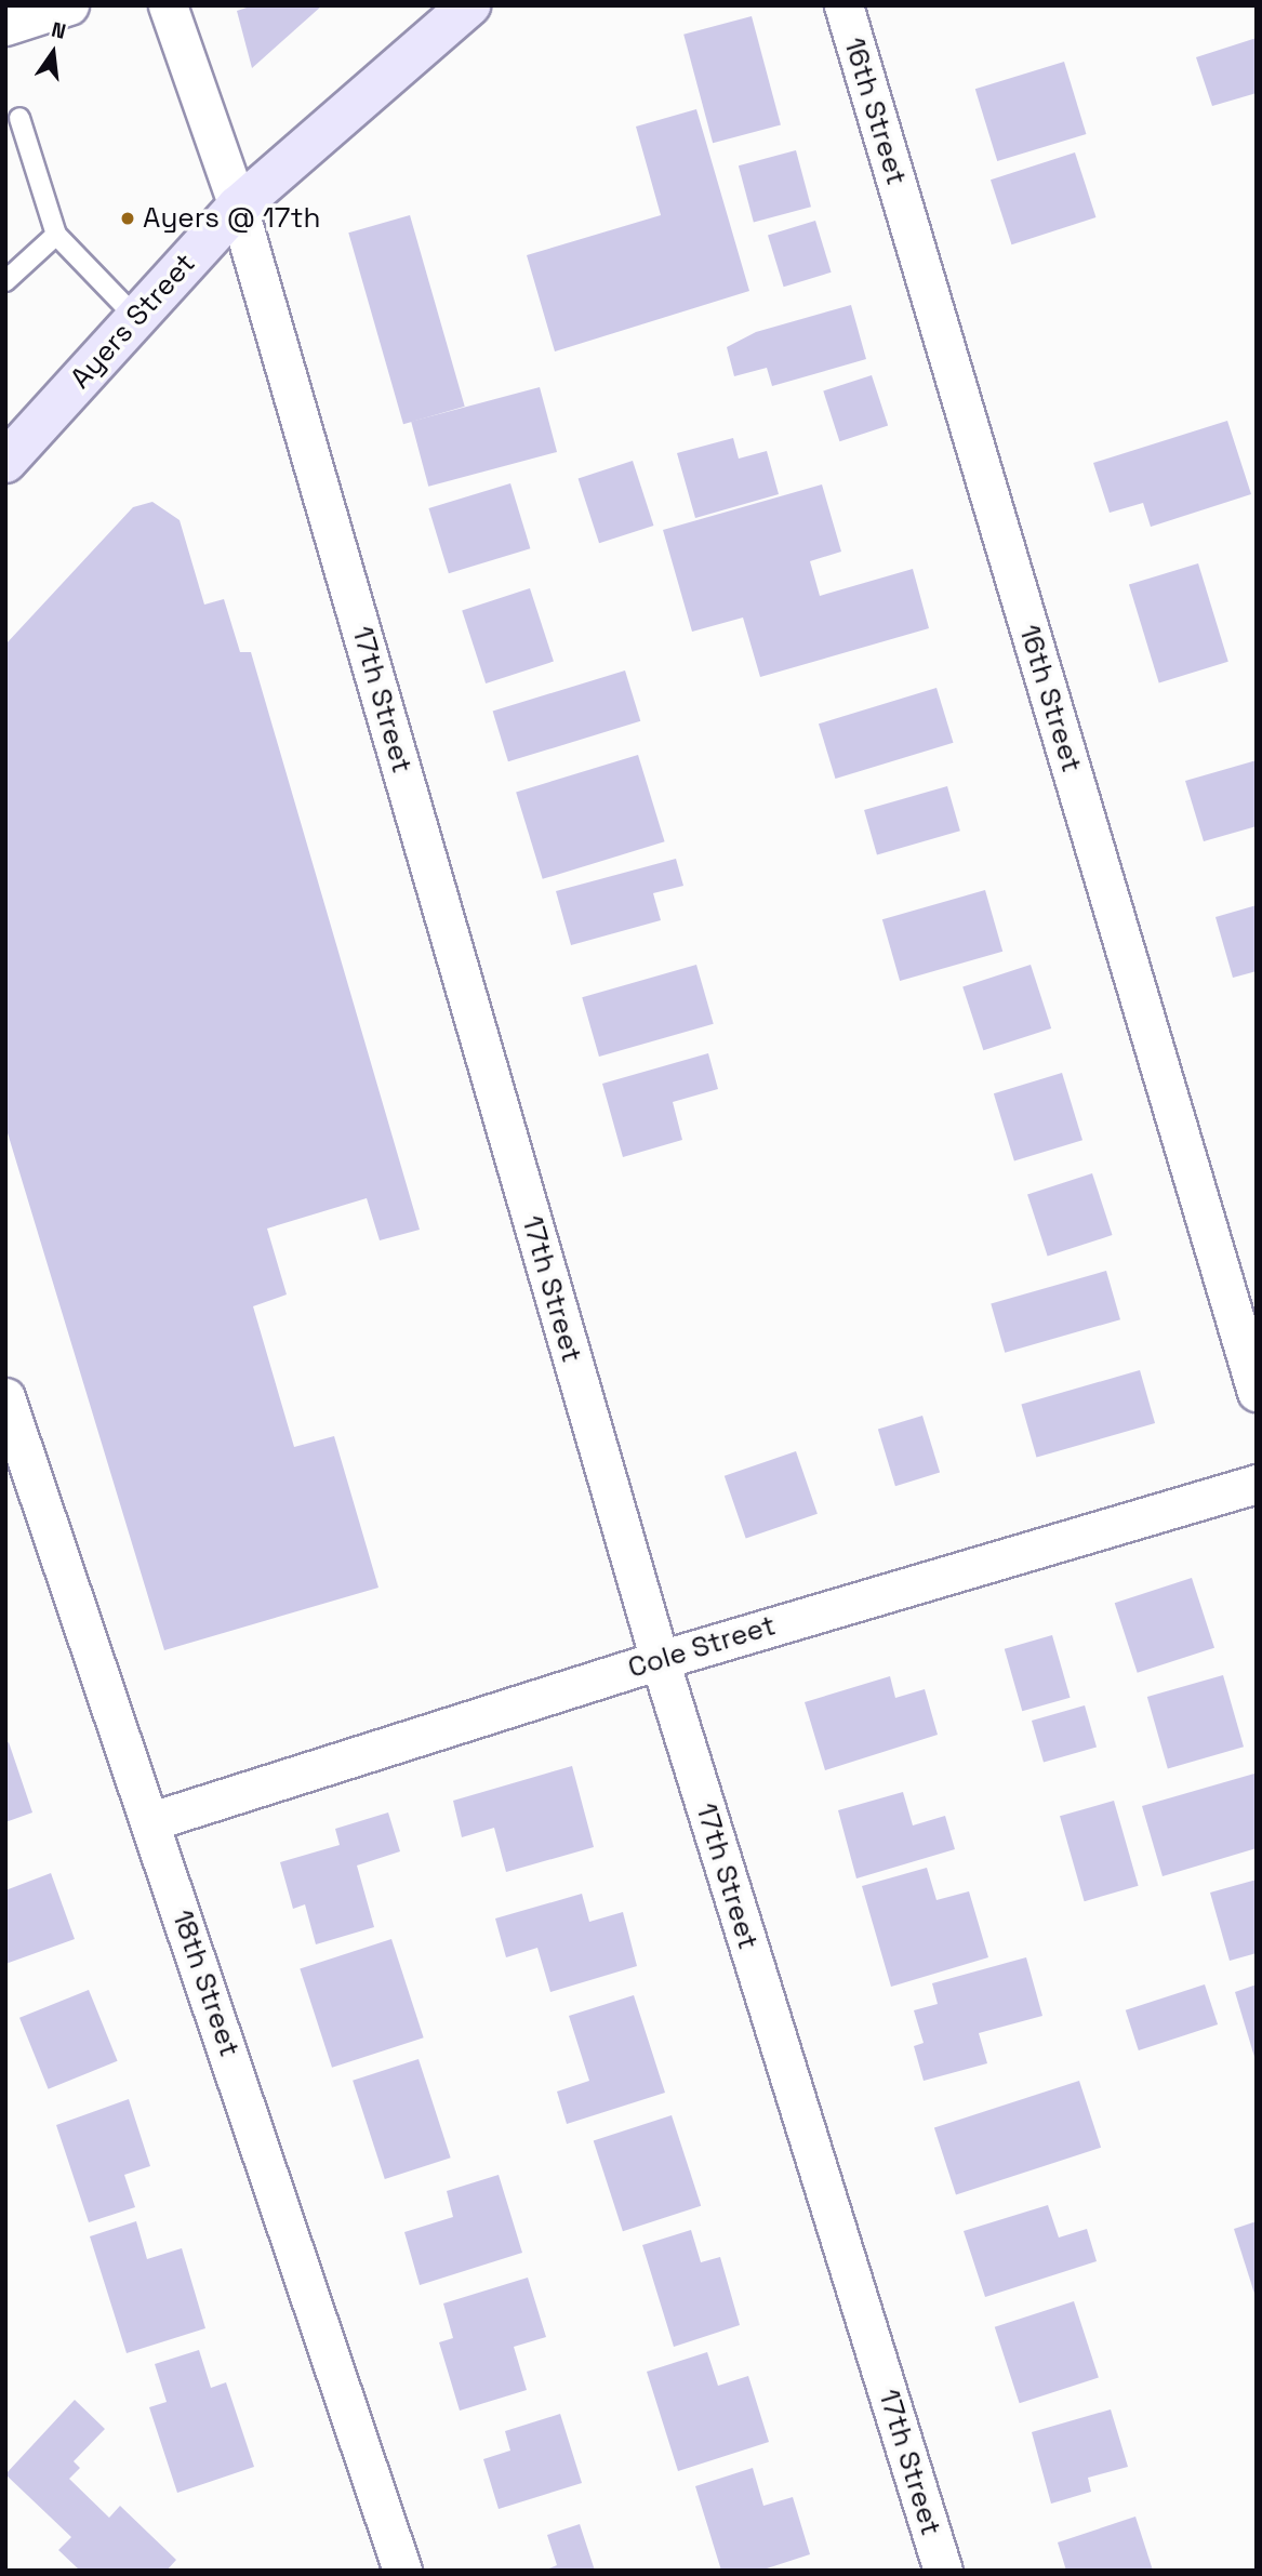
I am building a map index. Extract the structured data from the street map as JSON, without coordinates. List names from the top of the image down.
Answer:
{
  "streets": {
    "main road": ["Ayers Street"],
    "street": [
      "16th Street",
      "17th Street",
      "Cole Street",
      "18th Street"
    ]
  },
  "crossings": [
    ["Ayers Street", "17th Street"],
    ["17th Street", "Cole Street"],
    ["Cole Street", "18th Street"]
  ],
  "places": ["Ayers @ 17th"],
  "north": "top"
}
